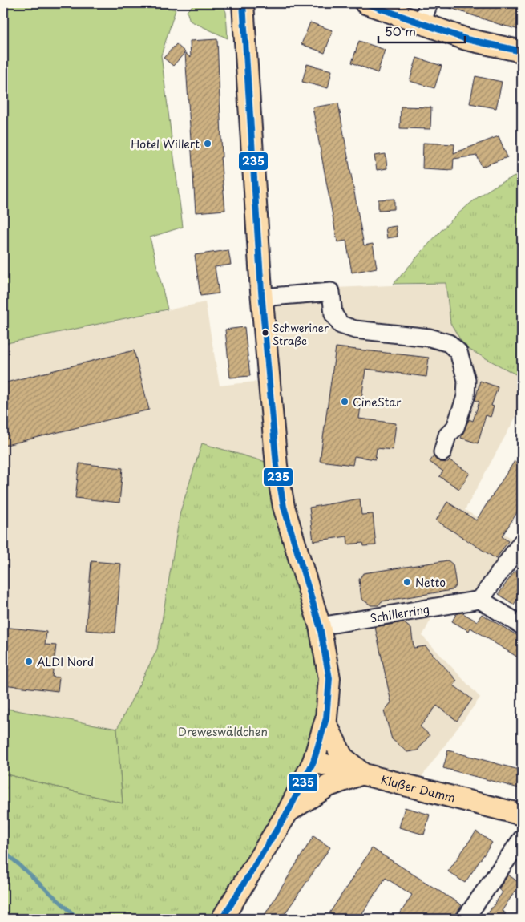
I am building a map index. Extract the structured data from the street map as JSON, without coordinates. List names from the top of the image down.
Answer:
{
  "streets": {
    "main road": ["Klußer Damm"],
    "street": ["Schillerring"]
  },
  "parks": ["Dreweswäldchen"],
  "places": [
    "Hotel Willert",
    "Schweriner Straße",
    "CineStar",
    "Netto",
    "ALDI Nord"
  ],
  "lines": ["transit line 235"],
  "scale_bar": "50 m"
}
